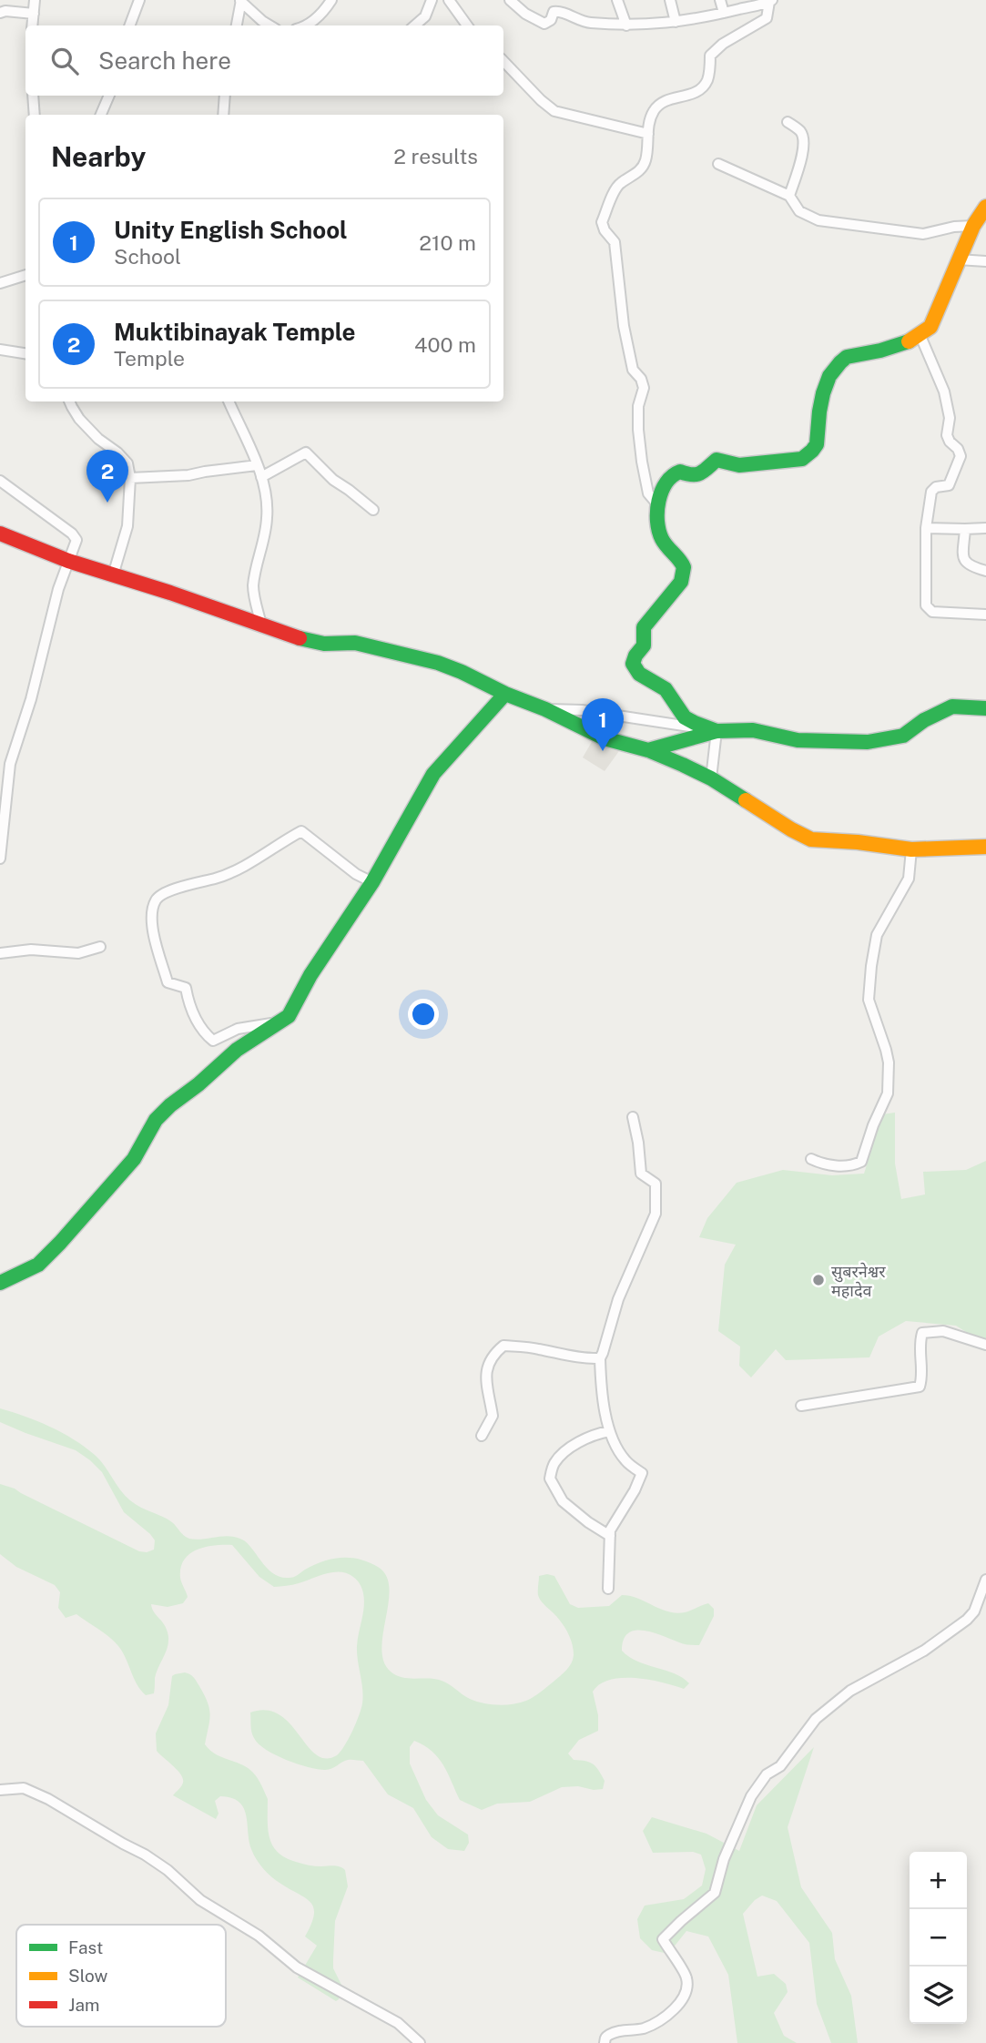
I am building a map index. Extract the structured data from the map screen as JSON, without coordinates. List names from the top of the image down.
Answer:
{
  "places": ["सुबरनेश्वर महादेव"],
  "legend": ["Fast", "Slow", "Jam"],
  "page": {
    "search": "Search here",
    "heading": ["Nearby", "2 results"],
    "list": [
      {
        "mark": "1",
        "name": "Unity English School",
        "note": "School",
        "value": "210 m"
      },
      {
        "mark": "2",
        "name": "Muktibinayak Temple",
        "note": "Temple",
        "value": "400 m"
      }
    ],
    "pins": ["2", "1"],
    "map_buttons": ["+", "−"]
  }
}
